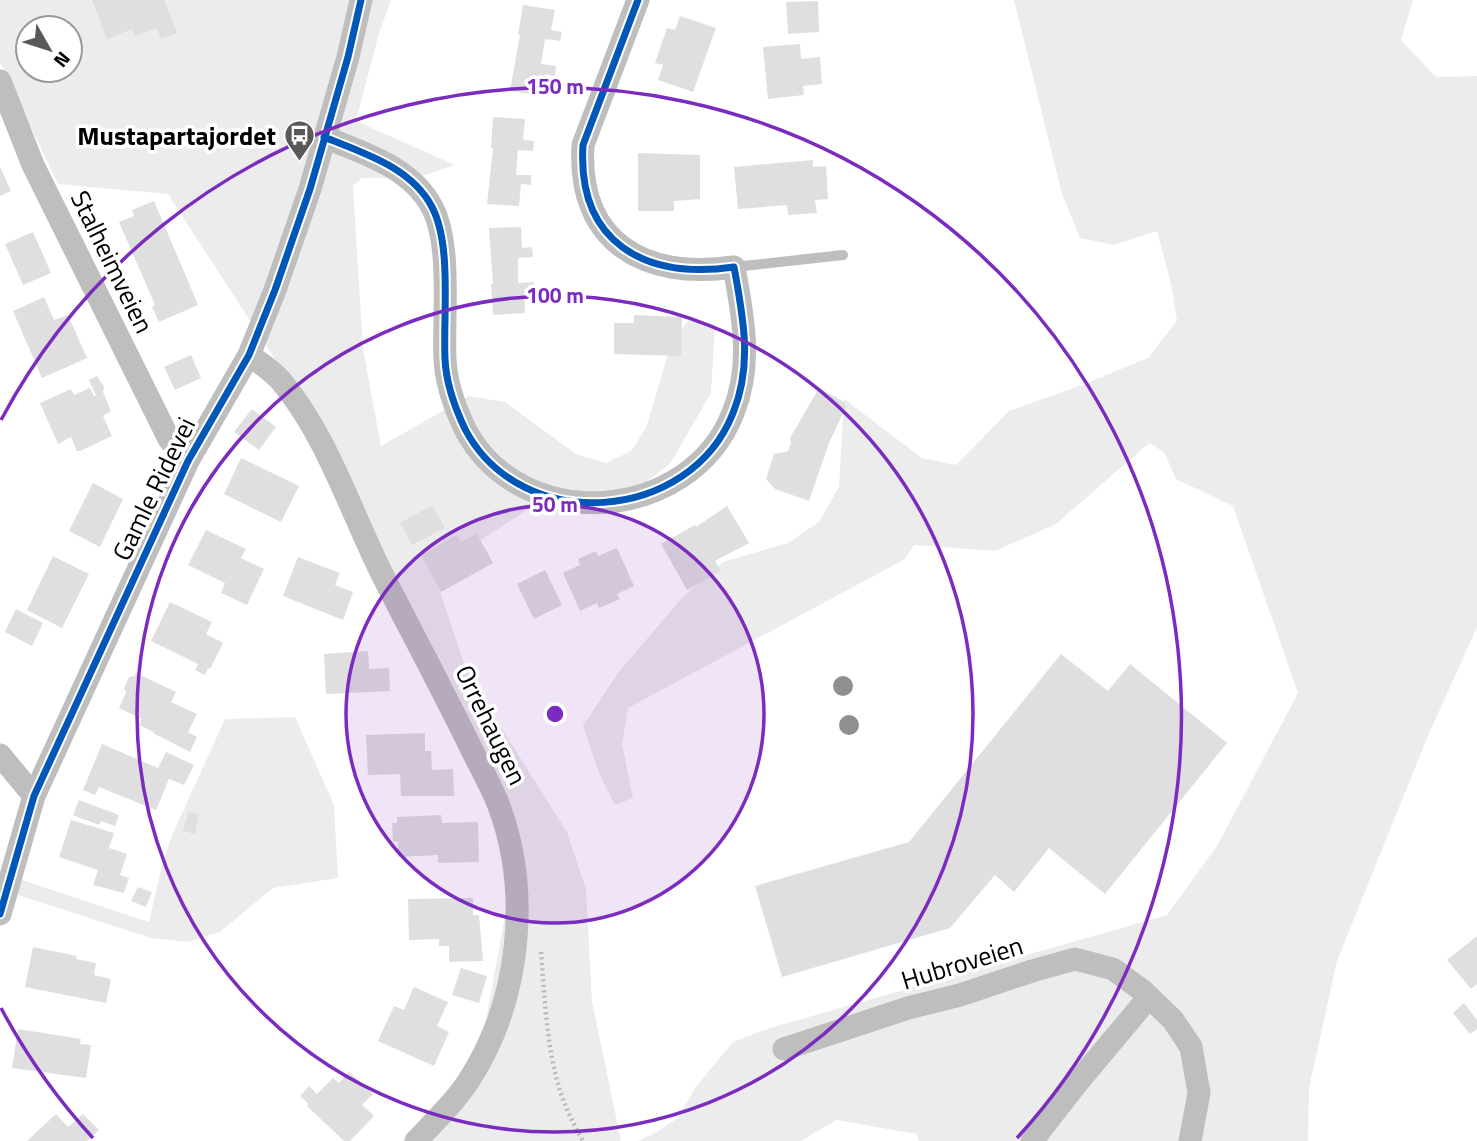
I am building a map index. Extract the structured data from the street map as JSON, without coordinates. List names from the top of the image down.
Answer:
{
  "streets": {
    "street": [
      "Stalheimveien",
      "Gamle Ridevei",
      "Orrehaugen",
      "Hubroveien"
    ]
  },
  "crossings": [
    ["Stalheimveien", "Gamle Ridevei"],
    ["Gamle Ridevei", "Orrehaugen"]
  ],
  "places": {
    "bus stop": ["Mustapartajordet"]
  },
  "north": "bottom right",
  "rings": ["150 m", "100 m", "50 m"]
}
